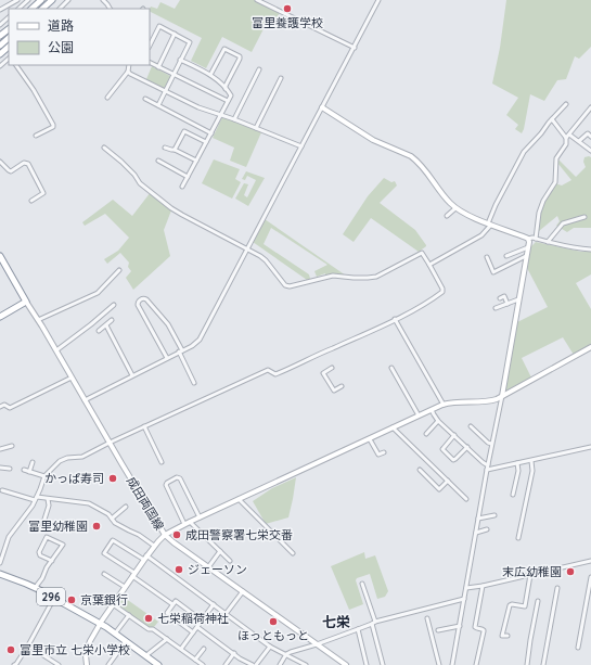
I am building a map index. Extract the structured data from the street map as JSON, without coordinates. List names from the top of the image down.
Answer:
{
  "streets": {
    "highway": ["296"],
    "street": ["成田両国線"]
  },
  "districts": ["七栄"],
  "places": [
    "富里養護学校",
    "かっぱ寿司",
    "富里幼稚園",
    "成田警察署七栄交番",
    "ジェーソン",
    "末広幼稚園",
    "京葉銀行",
    "七栄稲荷神社",
    "ほっともっと",
    "富里市立 七栄小学校"
  ],
  "legend": ["道路", "公園"]
}
